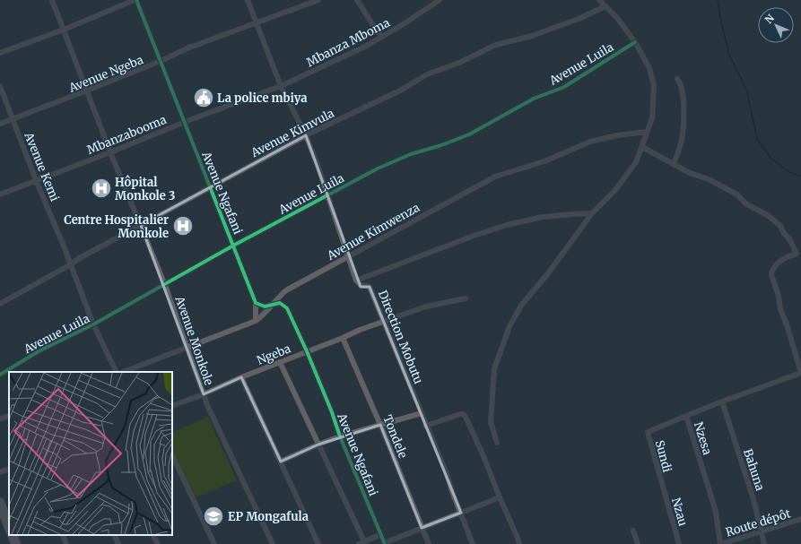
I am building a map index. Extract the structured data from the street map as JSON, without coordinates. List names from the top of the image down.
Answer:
{
  "streets": {
    "street": [
      "Mbanza Mboma",
      "Avenue Luila",
      "Avenue Ngeba",
      "Avenue Kimvula",
      "Mbanzabooma",
      "Avenue Kemi",
      "Avenue Ngafani",
      "Avenue Kimwenza",
      "Direction Mobutu",
      "Avenue Monkole",
      "Ngeba",
      "Tondele",
      "Nzesa",
      "Sundi",
      "Bahuna",
      "Nzau",
      "Route dépôt"
    ]
  },
  "crossings": [
    ["Mbanza Mboma", "Mbanzabooma"],
    ["Avenue Luila", "Avenue Kemi"],
    ["Avenue Luila", "Avenue Ngafani"],
    ["Avenue Luila", "Avenue Monkole"],
    ["Avenue Ngeba", "Avenue Kemi"],
    ["Avenue Ngeba", "Avenue Ngafani"],
    ["Avenue Ngeba", "Avenue Monkole"],
    ["Avenue Kimvula", "Avenue Kemi"],
    ["Avenue Kimvula", "Avenue Ngafani"],
    ["Avenue Kimvula", "Avenue Monkole"],
    ["Mbanzabooma", "Avenue Kemi"],
    ["Mbanzabooma", "Avenue Ngafani"],
    ["Mbanzabooma", "Avenue Monkole"],
    ["Avenue Ngafani", "Avenue Kimwenza"],
    ["Avenue Ngafani", "Ngeba"],
    ["Avenue Kimwenza", "Avenue Monkole"],
    ["Direction Mobutu", "Ngeba"],
    ["Avenue Monkole", "Ngeba"],
    ["Ngeba", "Tondele"],
    ["Nzesa", "Sundi"],
    ["Nzesa", "Bahuna"],
    ["Nzesa", "Route dépôt"],
    ["Sundi", "Nzau"],
    ["Bahuna", "Route dépôt"]
  ],
  "places": {
    "public building": ["La police mbiya"],
    "hospital": ["Hôpital Monkole 3", "Centre Hospitalier Monkole"],
    "school or university": ["EP Mongafula"]
  },
  "north": "top left"
}
